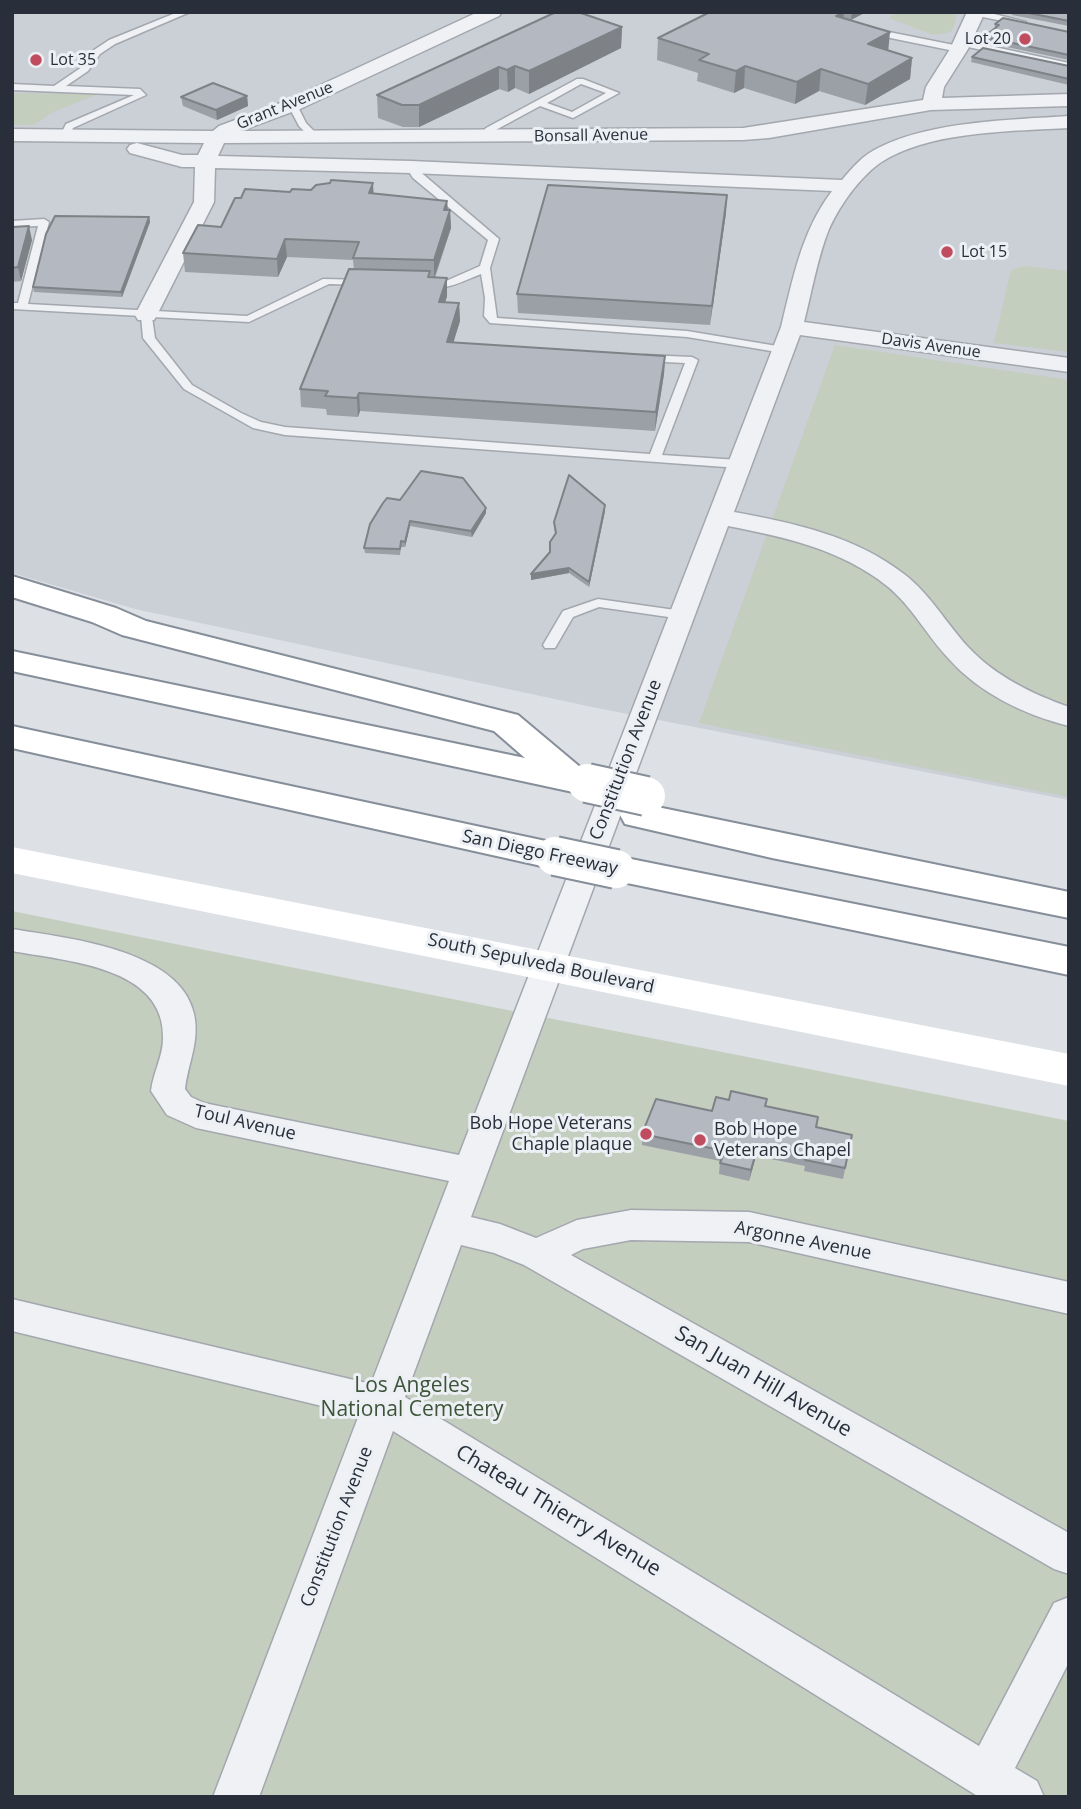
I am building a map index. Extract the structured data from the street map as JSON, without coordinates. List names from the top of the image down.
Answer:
{
  "streets": {
    "main road": ["San Diego Freeway", "South Sepulveda Boulevard"],
    "street": [
      "Grant Avenue",
      "Bonsall Avenue",
      "Davis Avenue",
      "Constitution Avenue",
      "Toul Avenue",
      "Argonne Avenue",
      "San Juan Hill Avenue",
      "Chateau Thierry Avenue"
    ]
  },
  "crossings": [
    ["Grant Avenue", "Bonsall Avenue"],
    ["Bonsall Avenue", "Constitution Avenue"],
    ["Davis Avenue", "Constitution Avenue"],
    ["Constitution Avenue", "South Sepulveda Boulevard"],
    ["Constitution Avenue", "Toul Avenue"],
    ["Constitution Avenue", "San Juan Hill Avenue"],
    ["Constitution Avenue", "Chateau Thierry Avenue"],
    ["Argonne Avenue", "San Juan Hill Avenue"]
  ],
  "parks": ["Los Angeles National Cemetery"],
  "places": [
    "Lot 20",
    "Lot 35",
    "Lot 15",
    "Bob Hope Veterans Chaple plaque",
    "Bob Hope Veterans Chapel"
  ]
}
